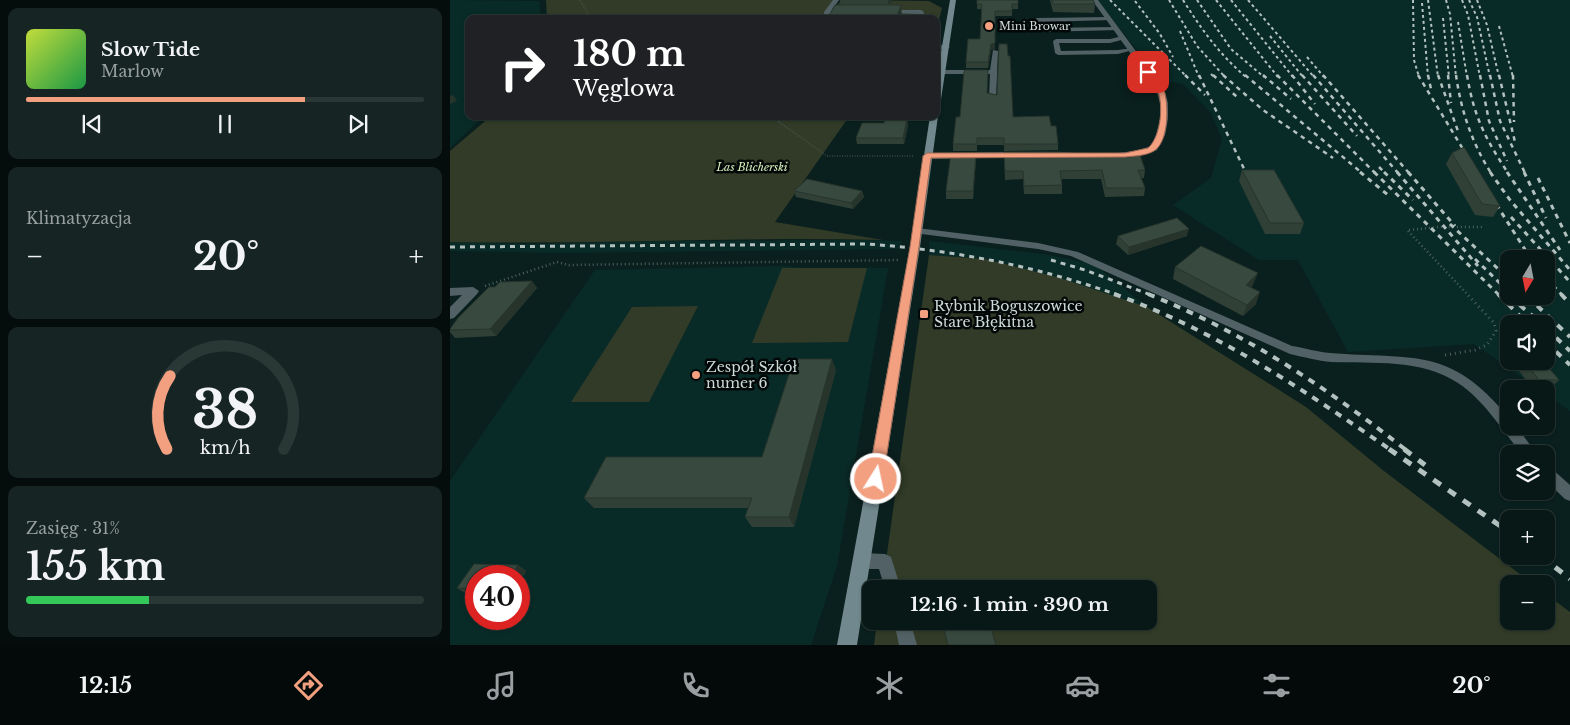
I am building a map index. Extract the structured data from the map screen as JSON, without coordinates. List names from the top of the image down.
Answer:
{
  "parks": ["Las Blicherski"],
  "places": {
    "other": ["Mini Browar", "Zespół Szkół numer 6"],
    "transit": ["Rybnik Boguszowice Stare Błękitna"]
  },
  "north": "bottom",
  "page": {
    "turn": ["180 m", "Węglowa"],
    "song": ["Slow Tide", "Marlow"],
    "tile": [
      "Klimatyzacja",
      ["Zasięg · 31%", "155 km"]
    ],
    "heat": ["−", "20°", "+"],
    "map_buttons": ["+", "−"],
    "limit": "40",
    "trip": "12:16 · 1 min · 390 m",
    "tabs": ["12:15", "20°"],
    "gauge": ["38", "km/h"]
  }
}
